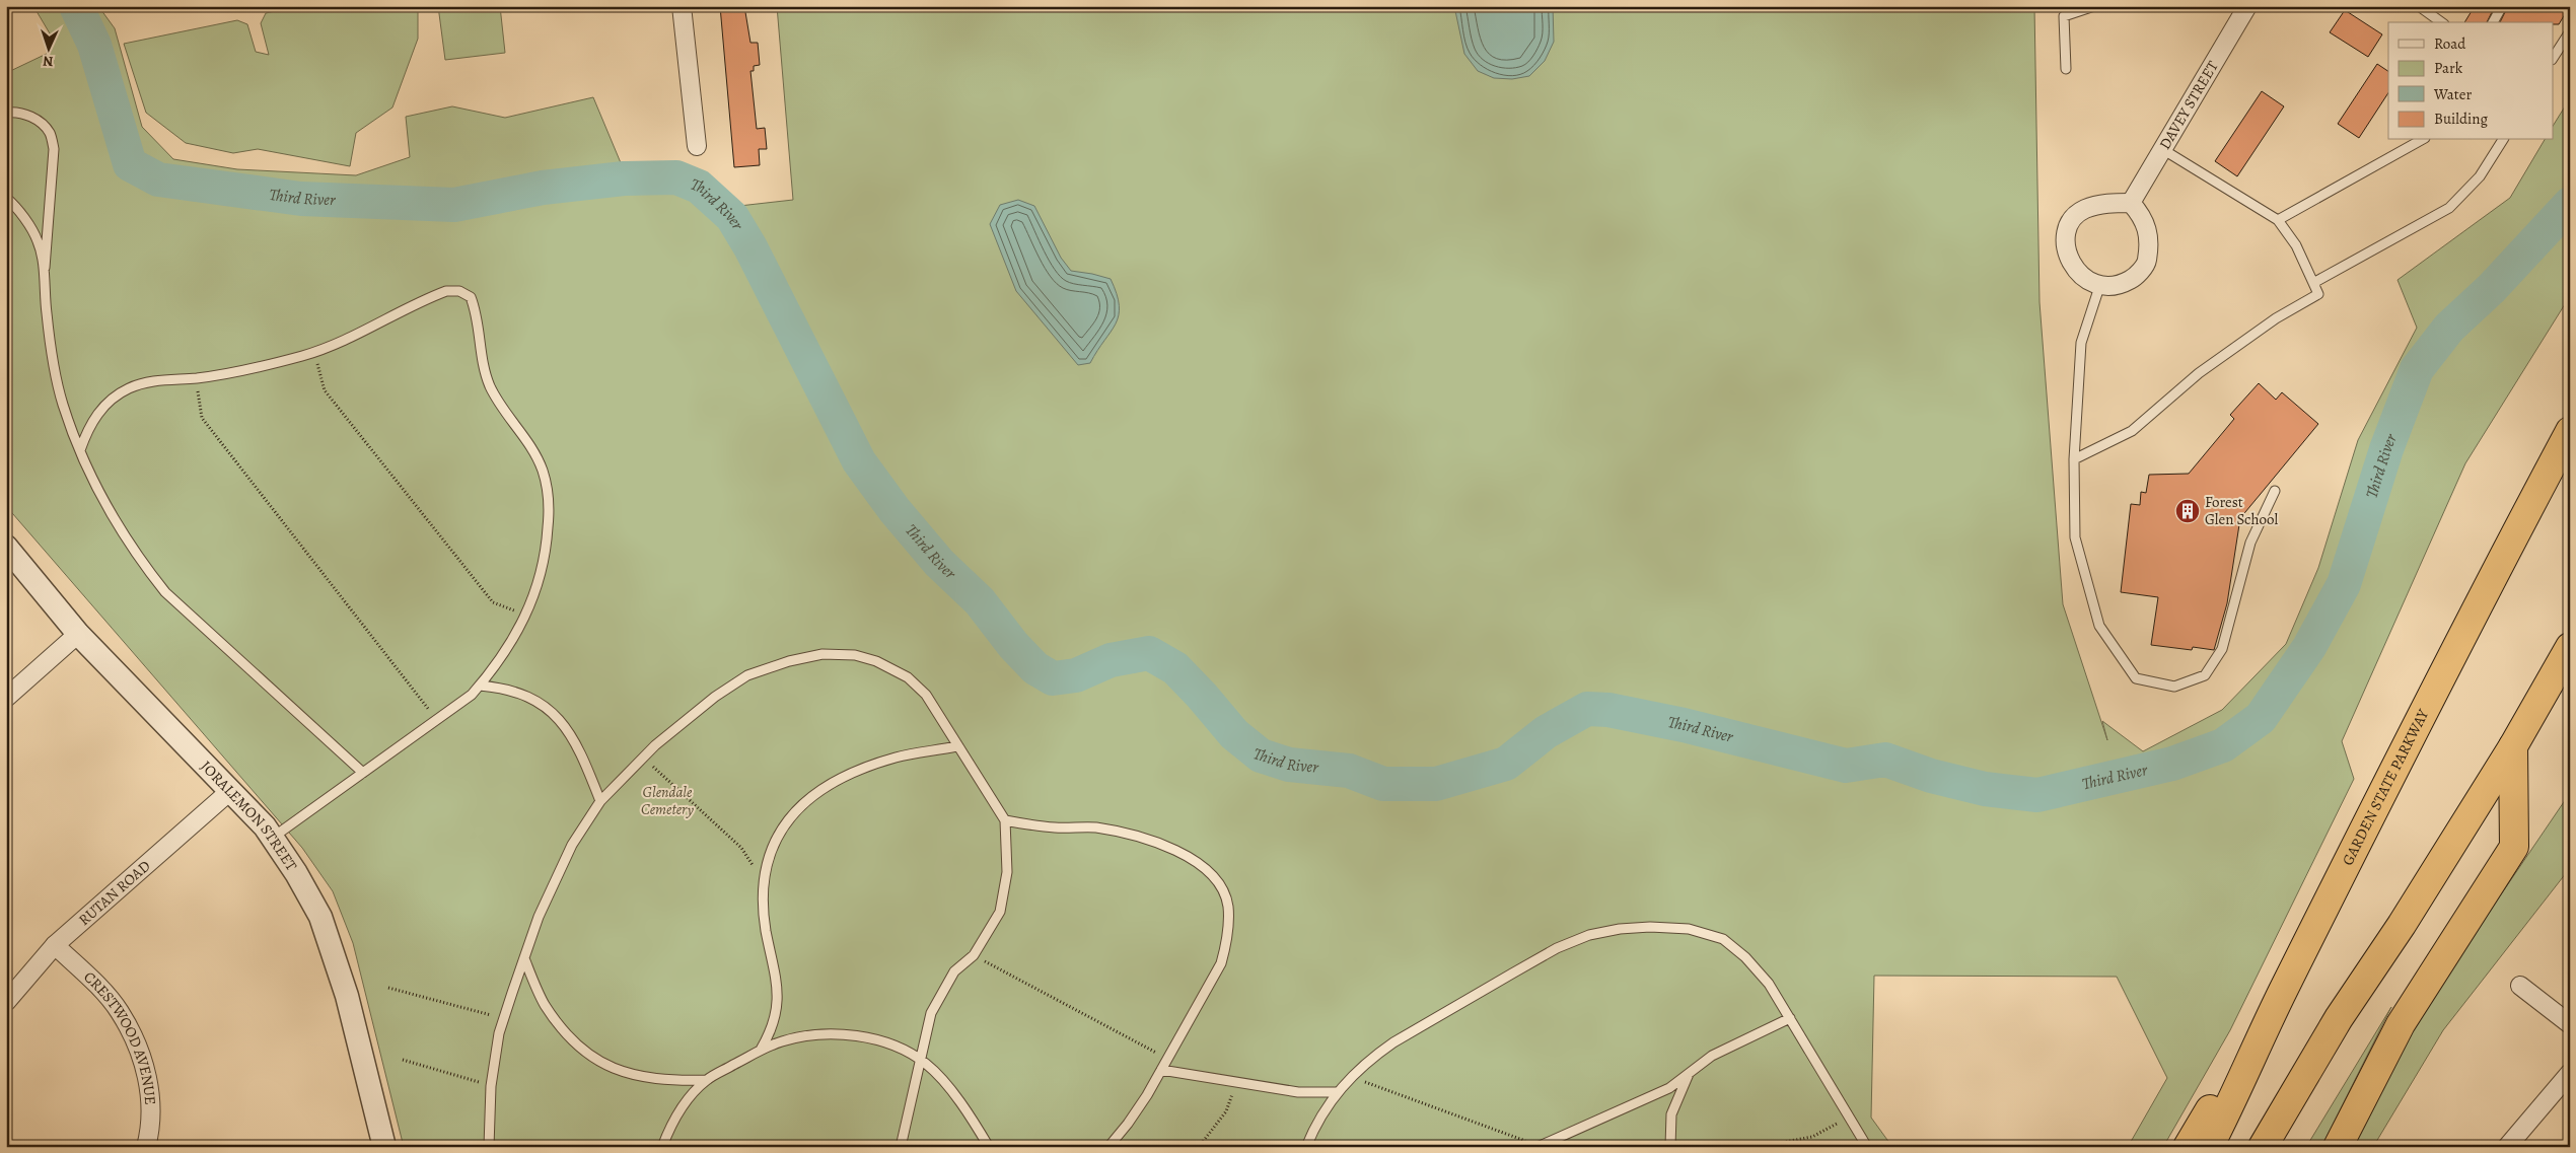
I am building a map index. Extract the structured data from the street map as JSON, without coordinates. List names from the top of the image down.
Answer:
{
  "streets": {
    "highway": ["GARDEN STATE PARKWAY"],
    "street": [
      "DAVEY STREET",
      "JORALEMON STREET",
      "RUTAN ROAD",
      "CRESTWOOD AVENUE"
    ]
  },
  "crossings": [
    ["JORALEMON STREET", "RUTAN ROAD"],
    ["RUTAN ROAD", "CRESTWOOD AVENUE"]
  ],
  "water": ["Third River"],
  "parks": ["Glendale Cemetery"],
  "places": {
    "building": ["Forest Glen School"]
  },
  "legend": [
    "Road",
    "Park",
    "Water",
    "Building"
  ],
  "north": "bottom"
}
